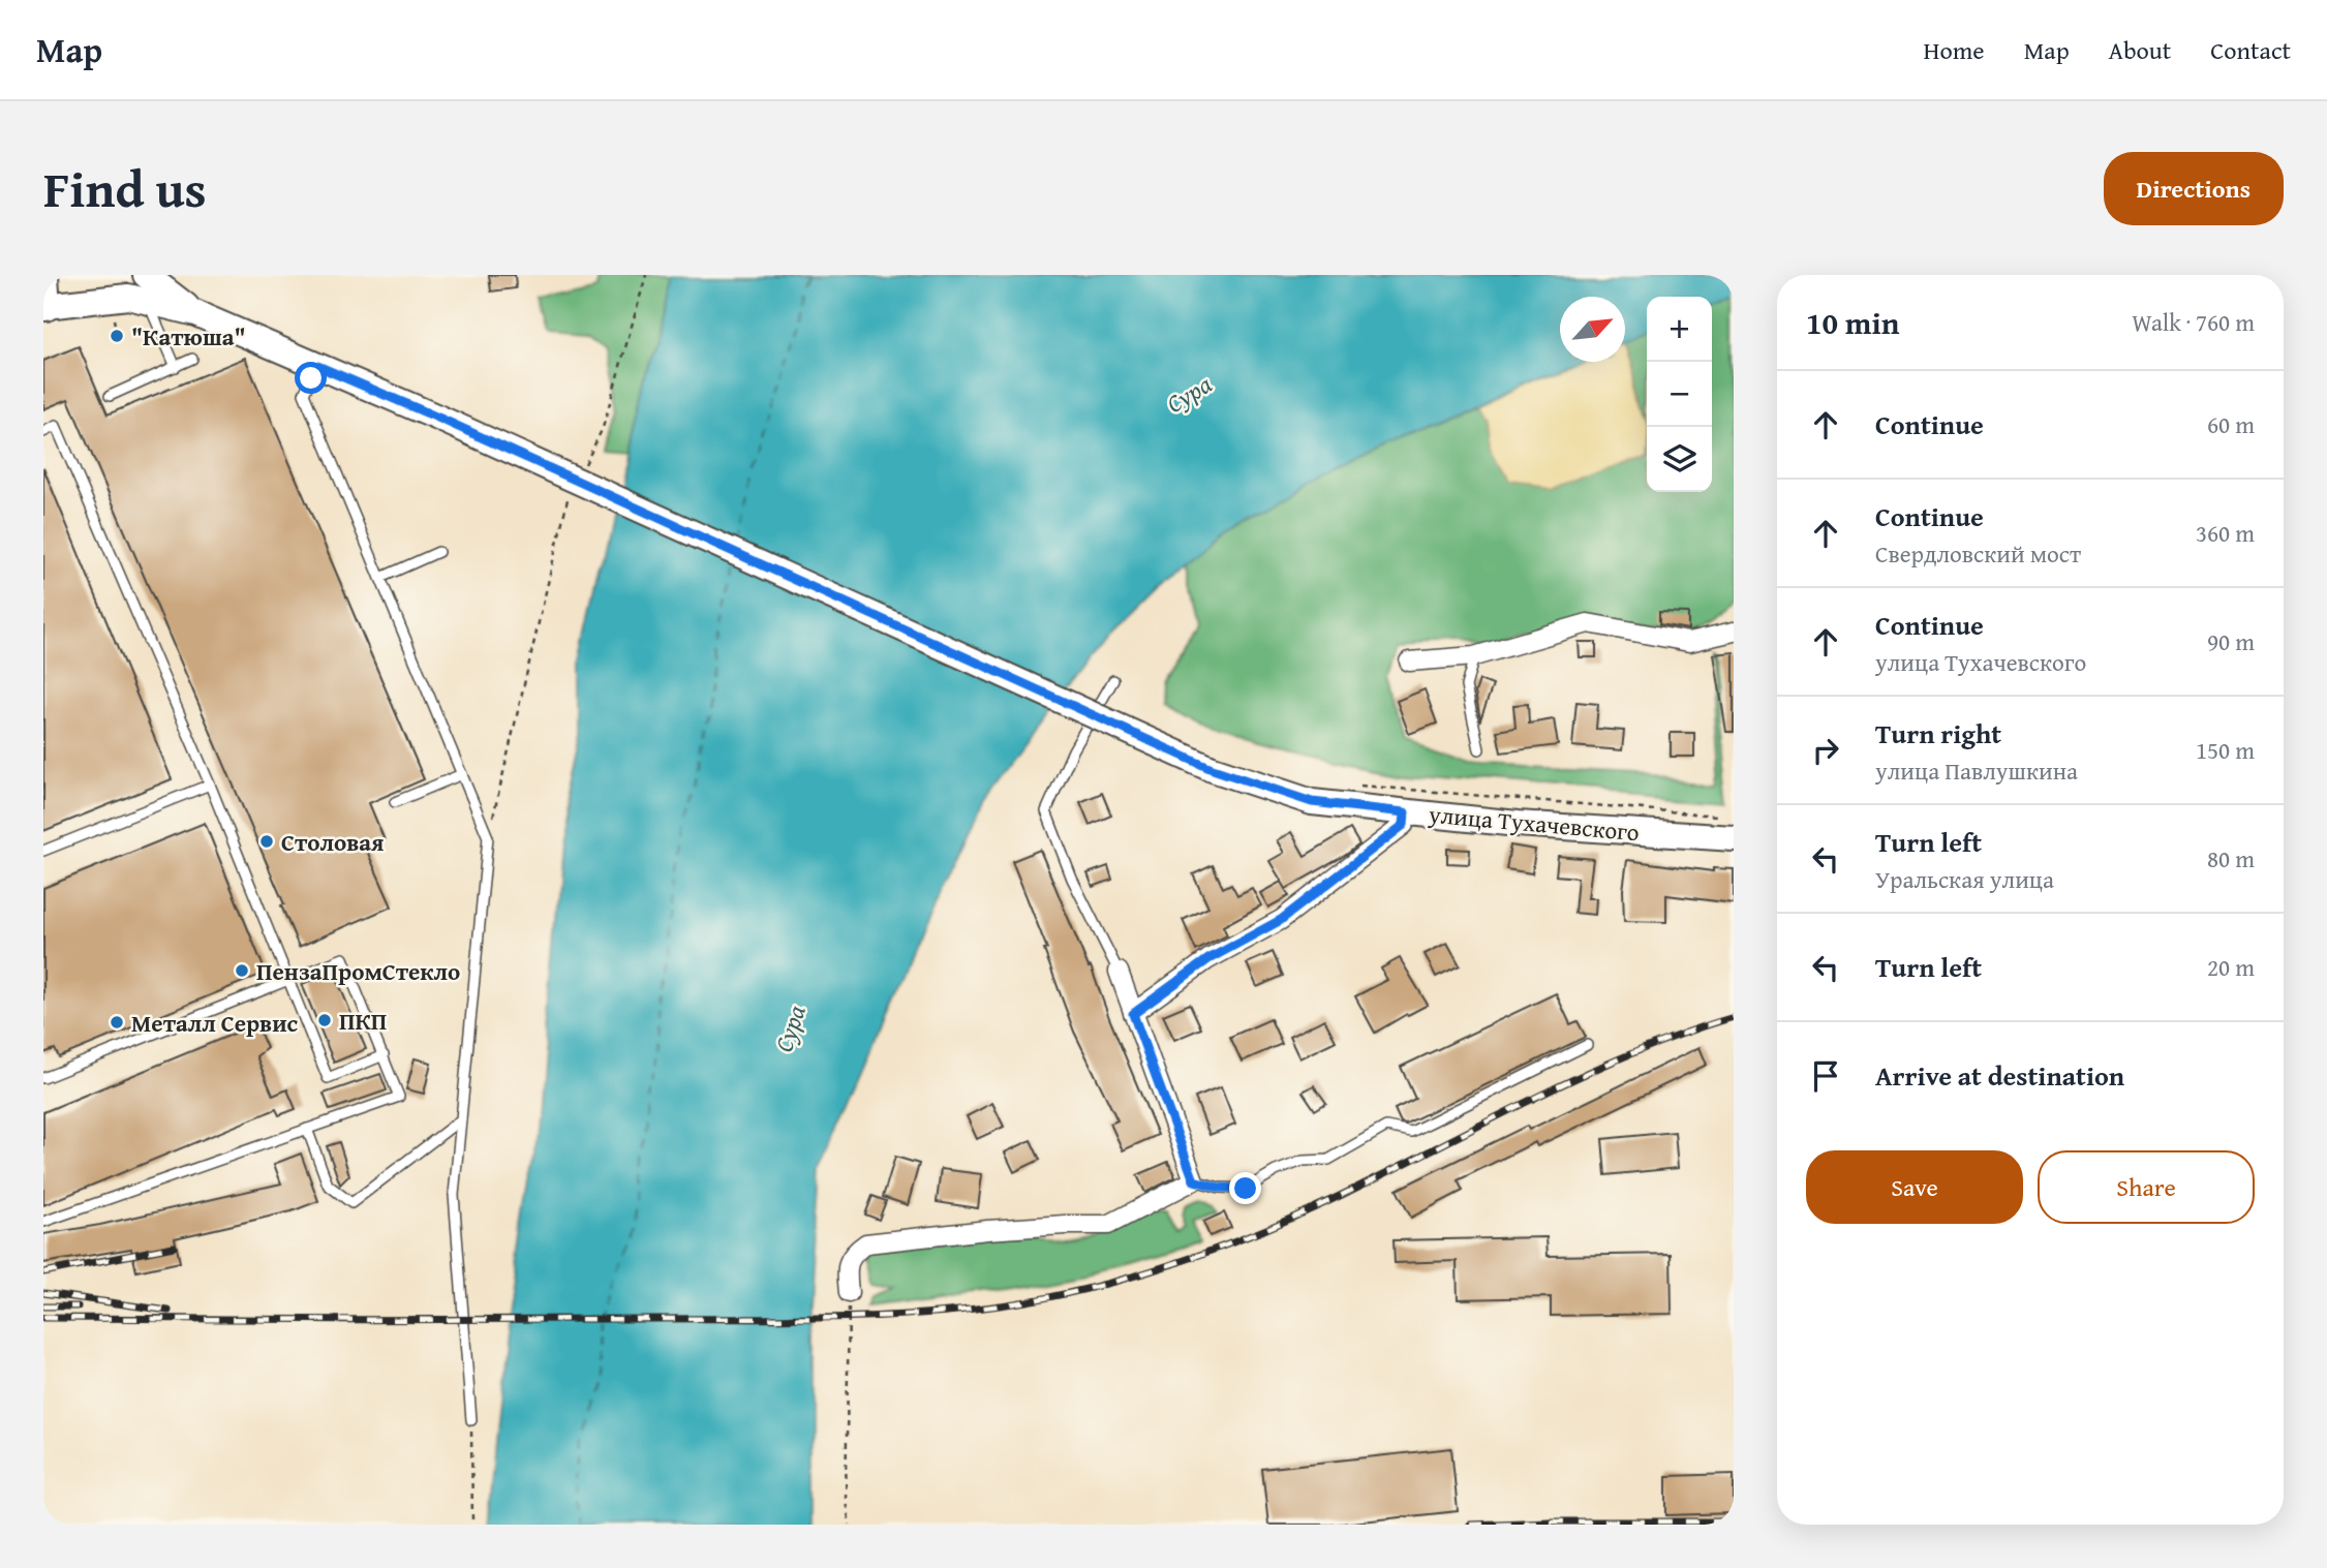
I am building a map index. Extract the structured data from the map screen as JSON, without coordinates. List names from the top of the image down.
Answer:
{
  "streets": {
    "main road": ["улица Тухачевского"]
  },
  "water": ["Сура"],
  "places": [
    "\"Катюша\"",
    "Столовая",
    "ПензаПромСтекло",
    "ПКП",
    "Металл Сервис"
  ],
  "north": "top right",
  "page": {
    "header": "Map",
    "nav": [
      "Home",
      "Map",
      "About",
      "Contact"
    ],
    "title": "Find us",
    "buttons": [
      "Directions",
      ["Save", "Share"]
    ],
    "heading": ["10 min", "Walk · 760 m"],
    "map_buttons": ["+", "−"],
    "list": [
      ["Continue", "60 m"],
      ["Continue", "Свердловский мост", "360 m"],
      ["Continue", "улица Тухачевского", "90 m"],
      ["Turn right", "улица Павлушкина", "150 m"],
      ["Turn left", "Уральская улица", "80 m"],
      ["Turn left", "20 m"],
      "Arrive at destination"
    ]
  }
}
